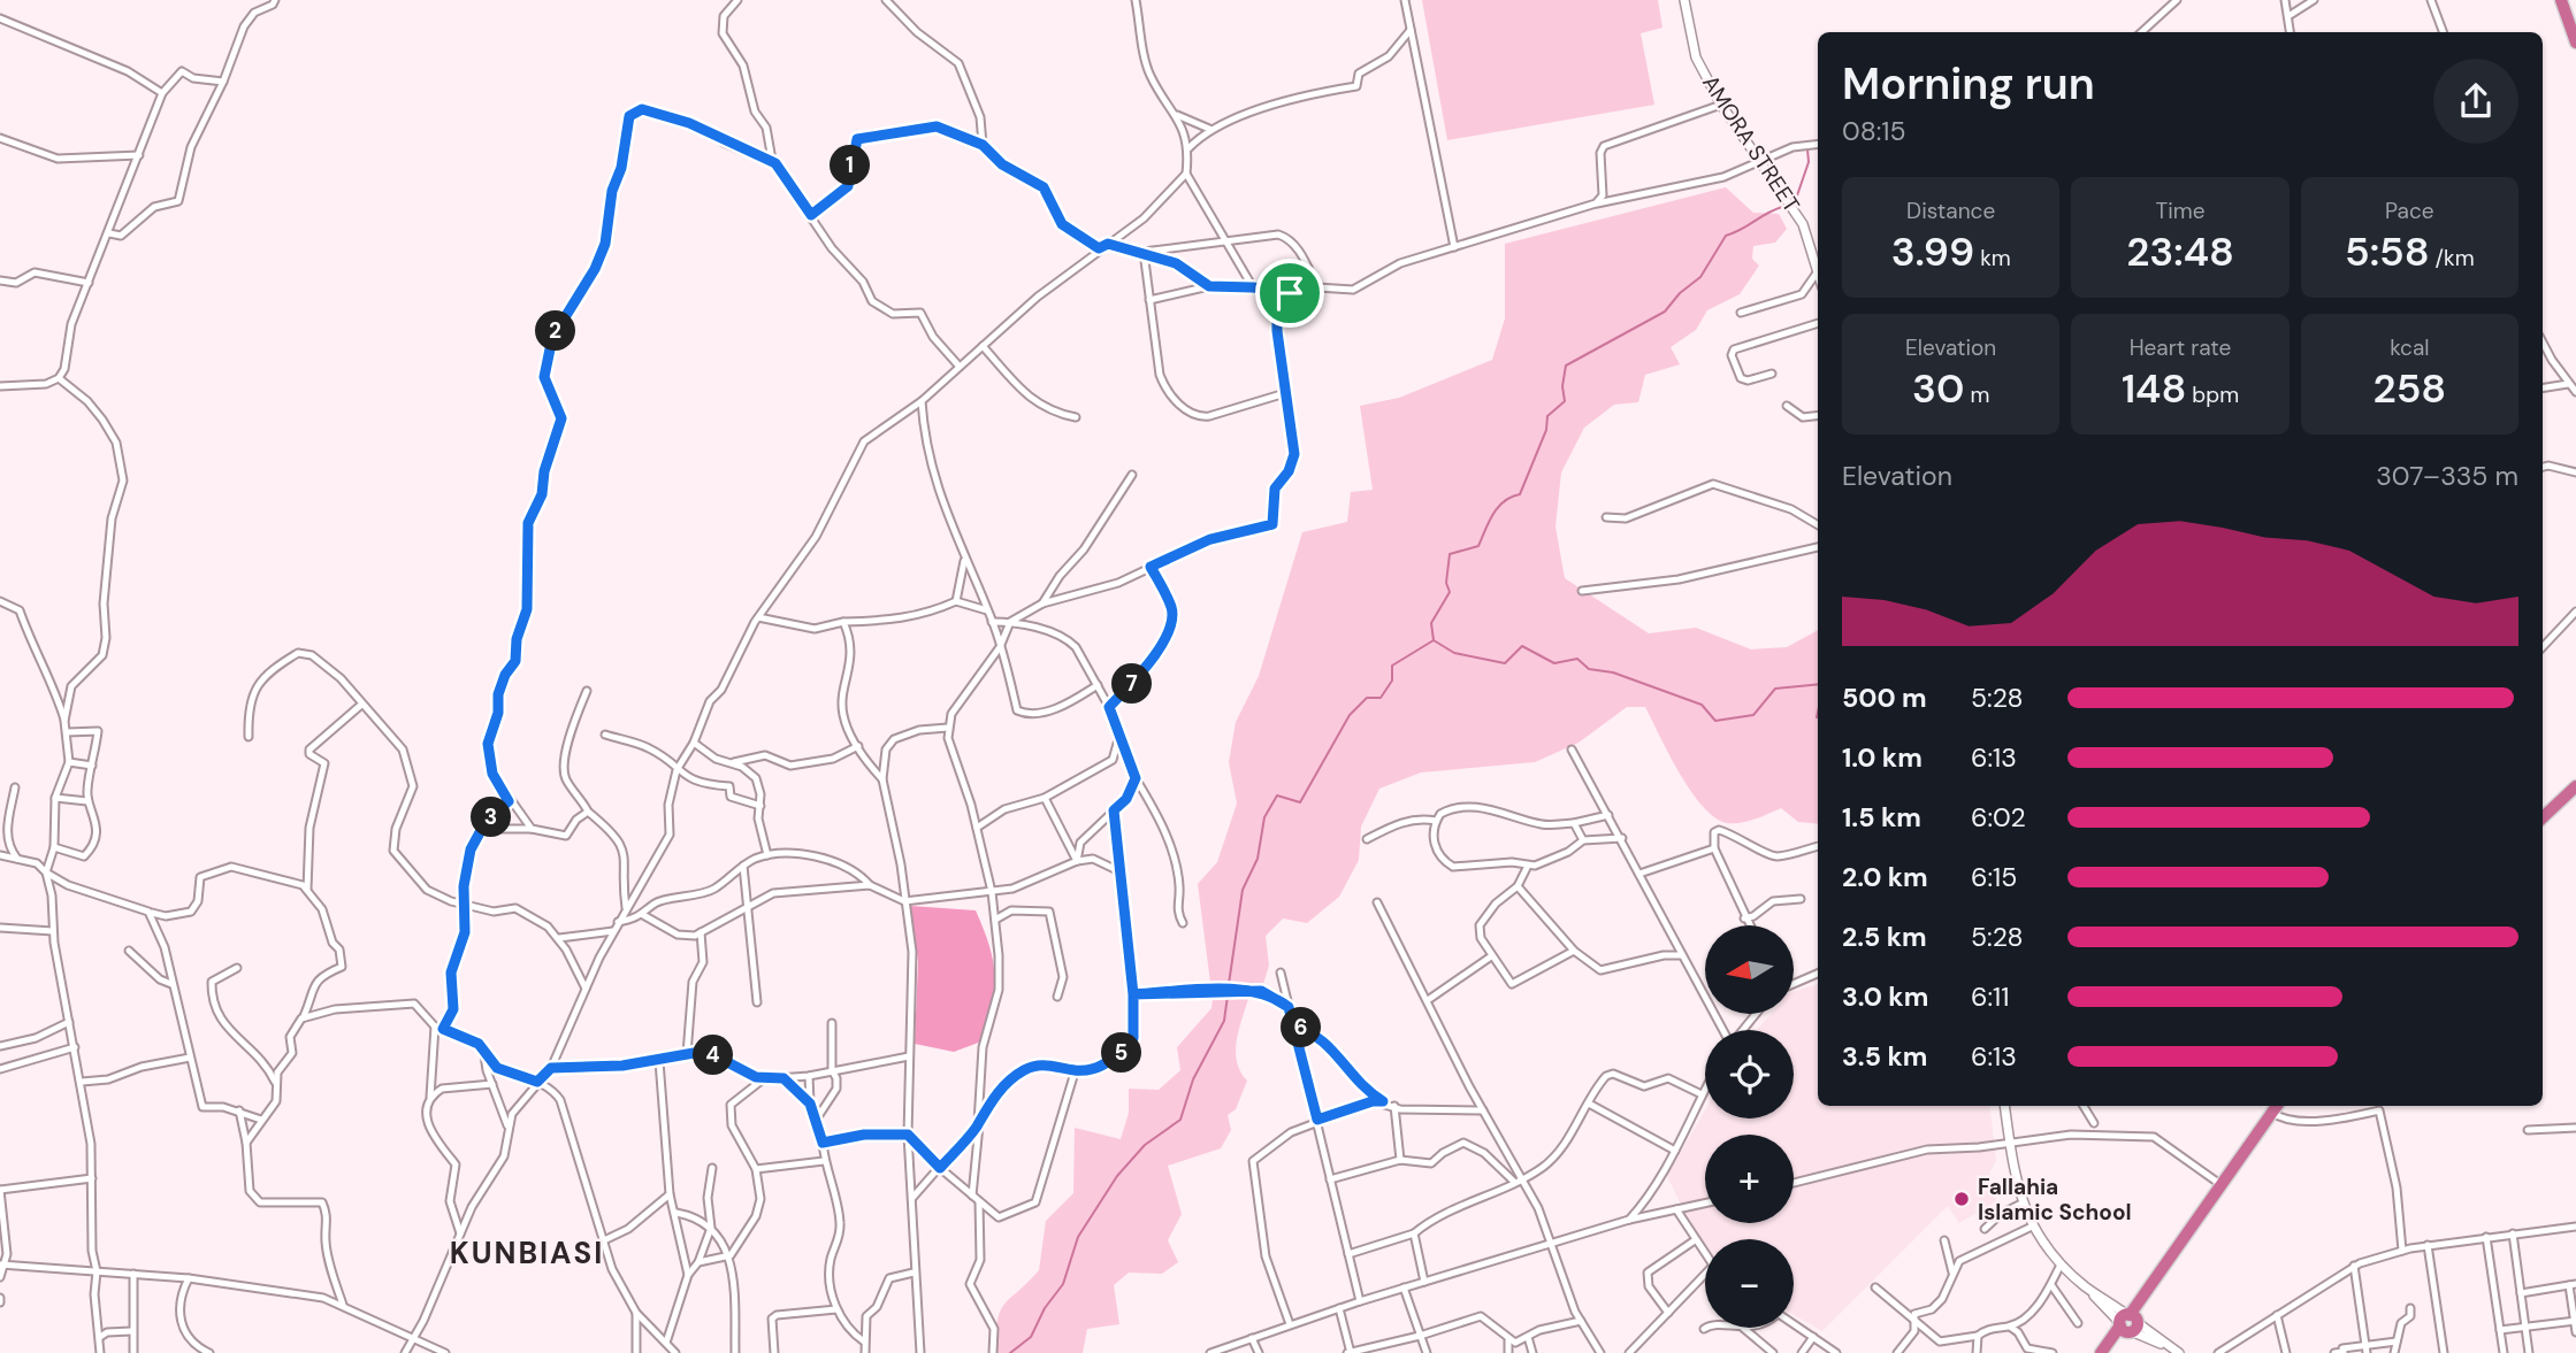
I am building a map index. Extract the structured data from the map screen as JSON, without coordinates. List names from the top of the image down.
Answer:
{
  "streets": {
    "street": ["AMORA STREET"]
  },
  "districts": ["KUNBIASI"],
  "places": ["Fallahia Islamic School"],
  "north": "left",
  "page": {
    "heading": ["Morning run", "08:15"],
    "pins": [
      "1",
      "2",
      "7",
      "3",
      "6",
      "5",
      "4"
    ],
    "stats": [
      ["Distance", "3.99 km"],
      ["Time", "23:48"],
      ["Pace", "5:58 /km"],
      ["Elevation", "30 m"],
      ["Heart rate", "148 bpm"],
      ["kcal", "258"]
    ],
    "chart": ["Elevation", "307–335 m"],
    "list": [
      {
        "name": "500 m",
        "note": "5:28"
      },
      {
        "name": "1.0 km",
        "note": "6:13"
      },
      {
        "name": "1.5 km",
        "note": "6:02"
      },
      {
        "name": "2.0 km",
        "note": "6:15"
      },
      {
        "name": "2.5 km",
        "note": "5:28"
      },
      {
        "name": "3.0 km",
        "note": "6:11"
      },
      {
        "name": "3.5 km",
        "note": "6:13"
      }
    ],
    "map_buttons": ["+", "−"]
  }
}
